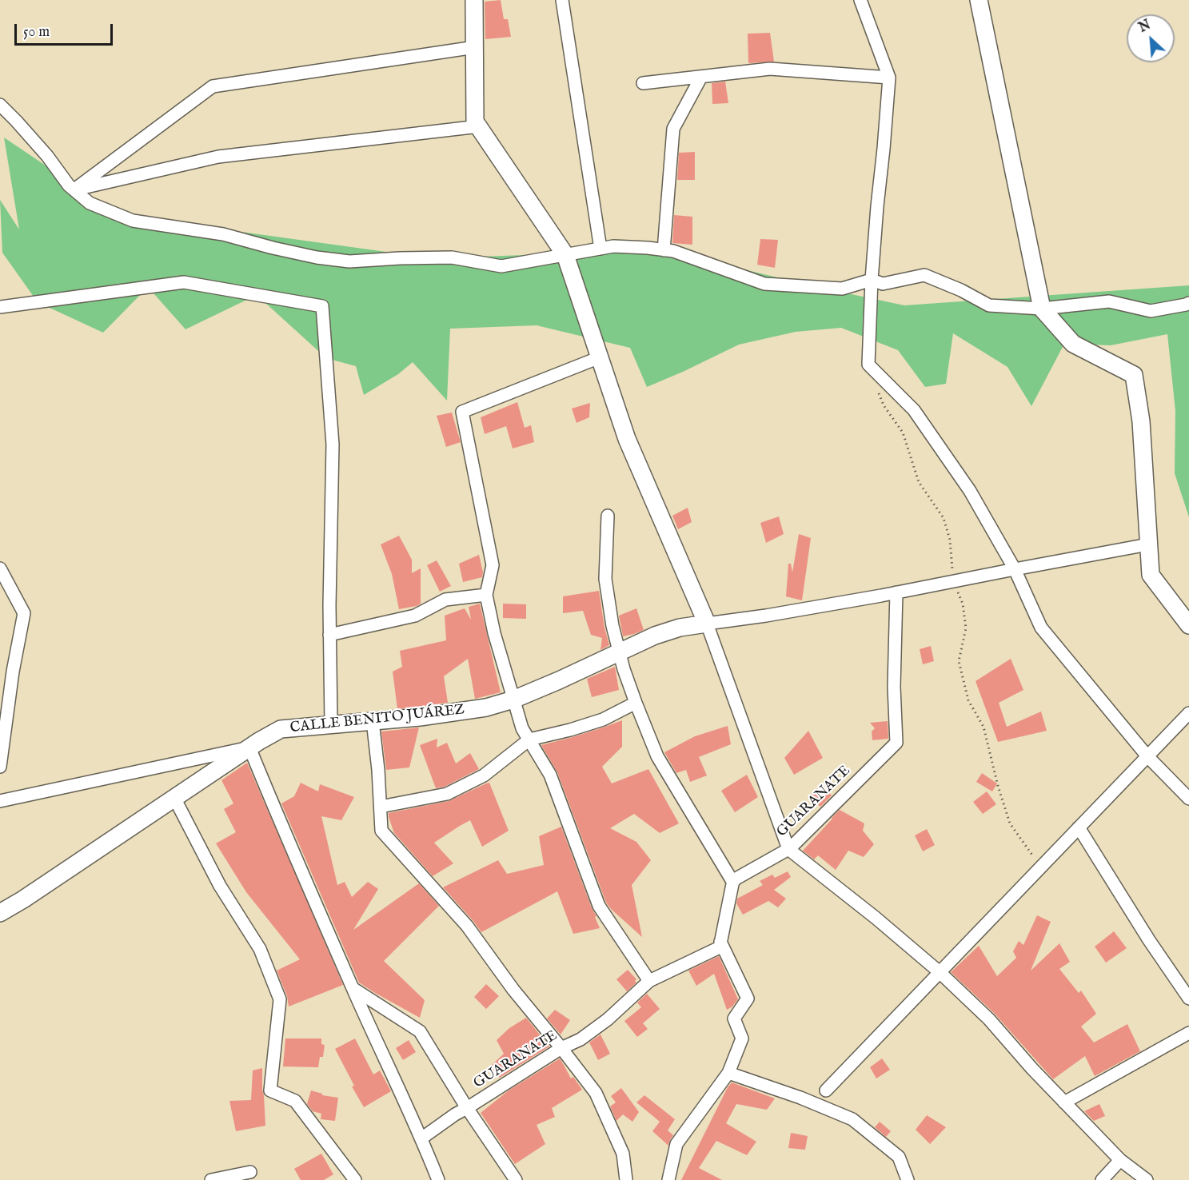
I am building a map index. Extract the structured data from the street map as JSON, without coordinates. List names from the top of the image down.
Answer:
{
  "streets": {
    "main road": ["CALLE BENITO JUÁREZ"],
    "street": ["GUARANATE"]
  },
  "scale_bar": "50 m",
  "north": "top left"
}
